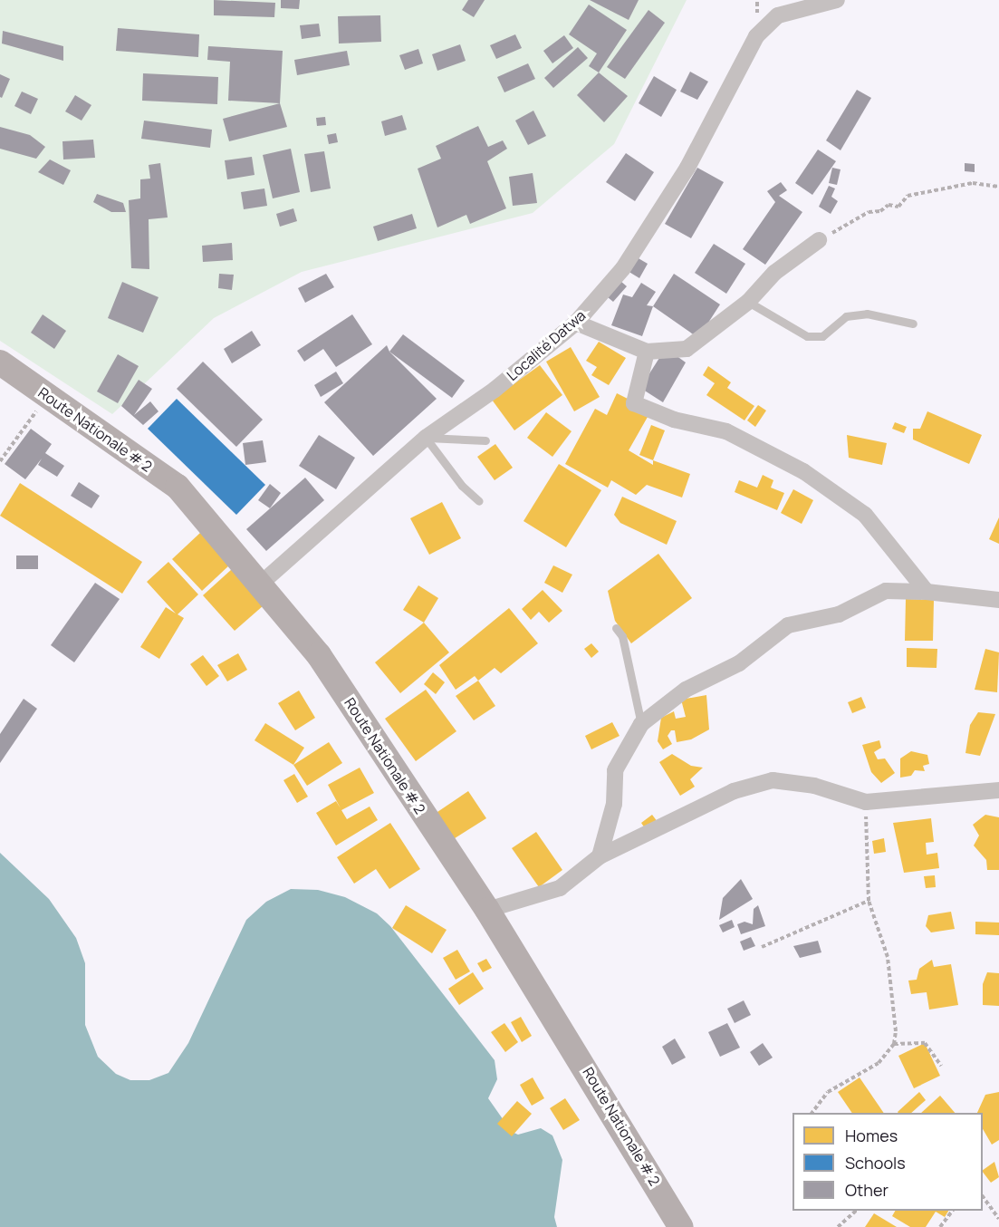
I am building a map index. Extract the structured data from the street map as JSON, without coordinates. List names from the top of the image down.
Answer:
{
  "streets": {
    "main road": ["Route Nationale # 2"],
    "street": ["Localité Datwa"]
  },
  "crossings": [
    ["Localité Datwa", "Route Nationale # 2"]
  ],
  "legend": ["Homes", "Schools", "Other"]
}
